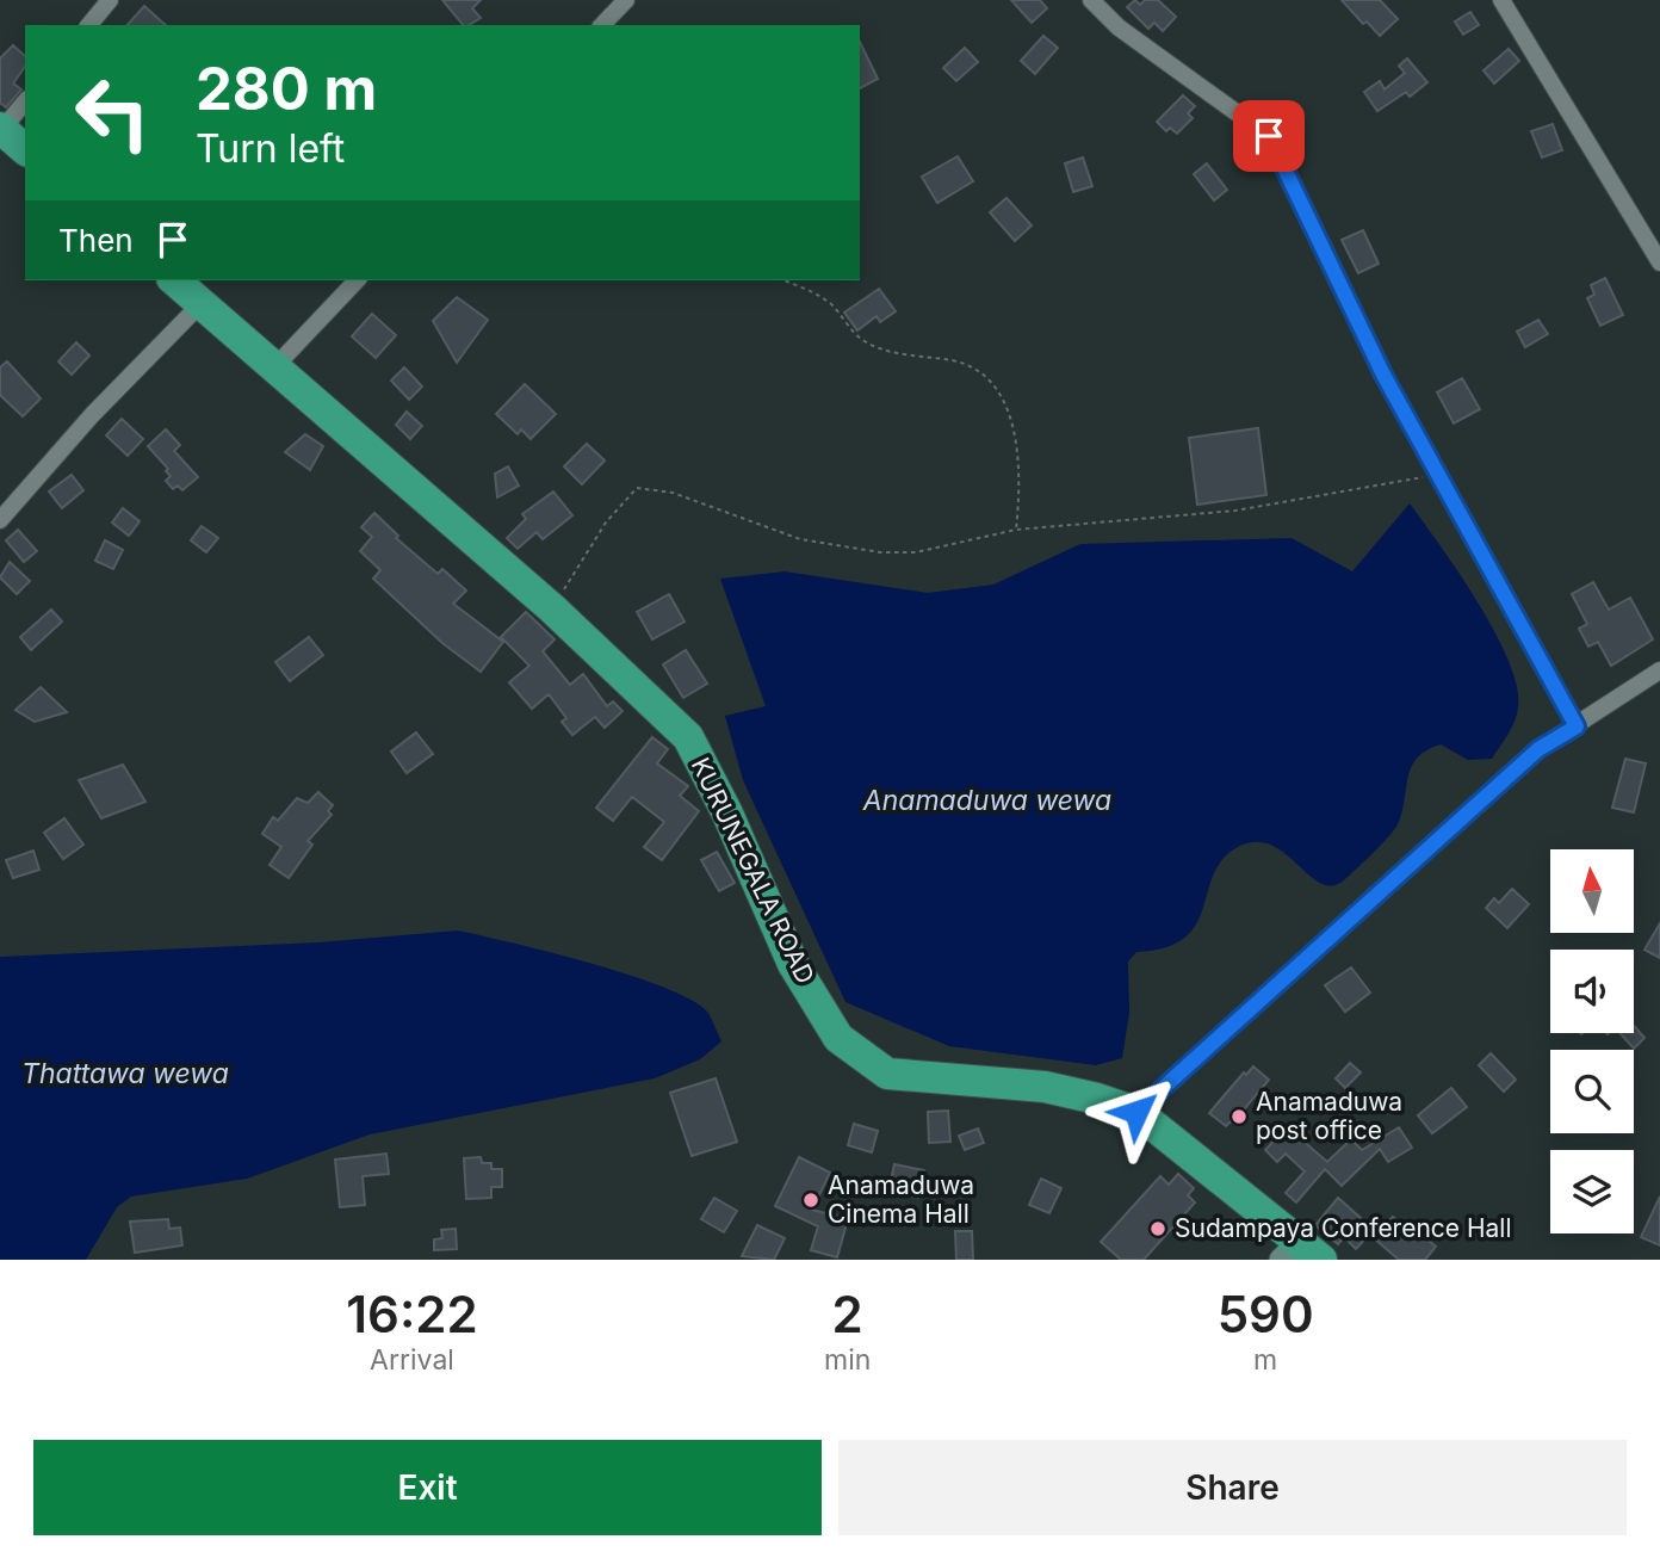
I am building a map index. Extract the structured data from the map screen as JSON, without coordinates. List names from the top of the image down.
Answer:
{
  "streets": {
    "highway": ["KURUNEGALA ROAD"]
  },
  "water": ["Anamaduwa wewa", "Thattawa wewa"],
  "places": ["Anamaduwa post office", "Anamaduwa Cinema Hall", "Sudampaya Conference Hall"],
  "north": "top",
  "page": {
    "turn": ["280 m", "Turn left"],
    "then": "Then",
    "eta": [
      "16:22",
      "Arrival",
      "2",
      "min",
      "590",
      "m"
    ],
    "buttons": ["Exit", "Share"]
  }
}
